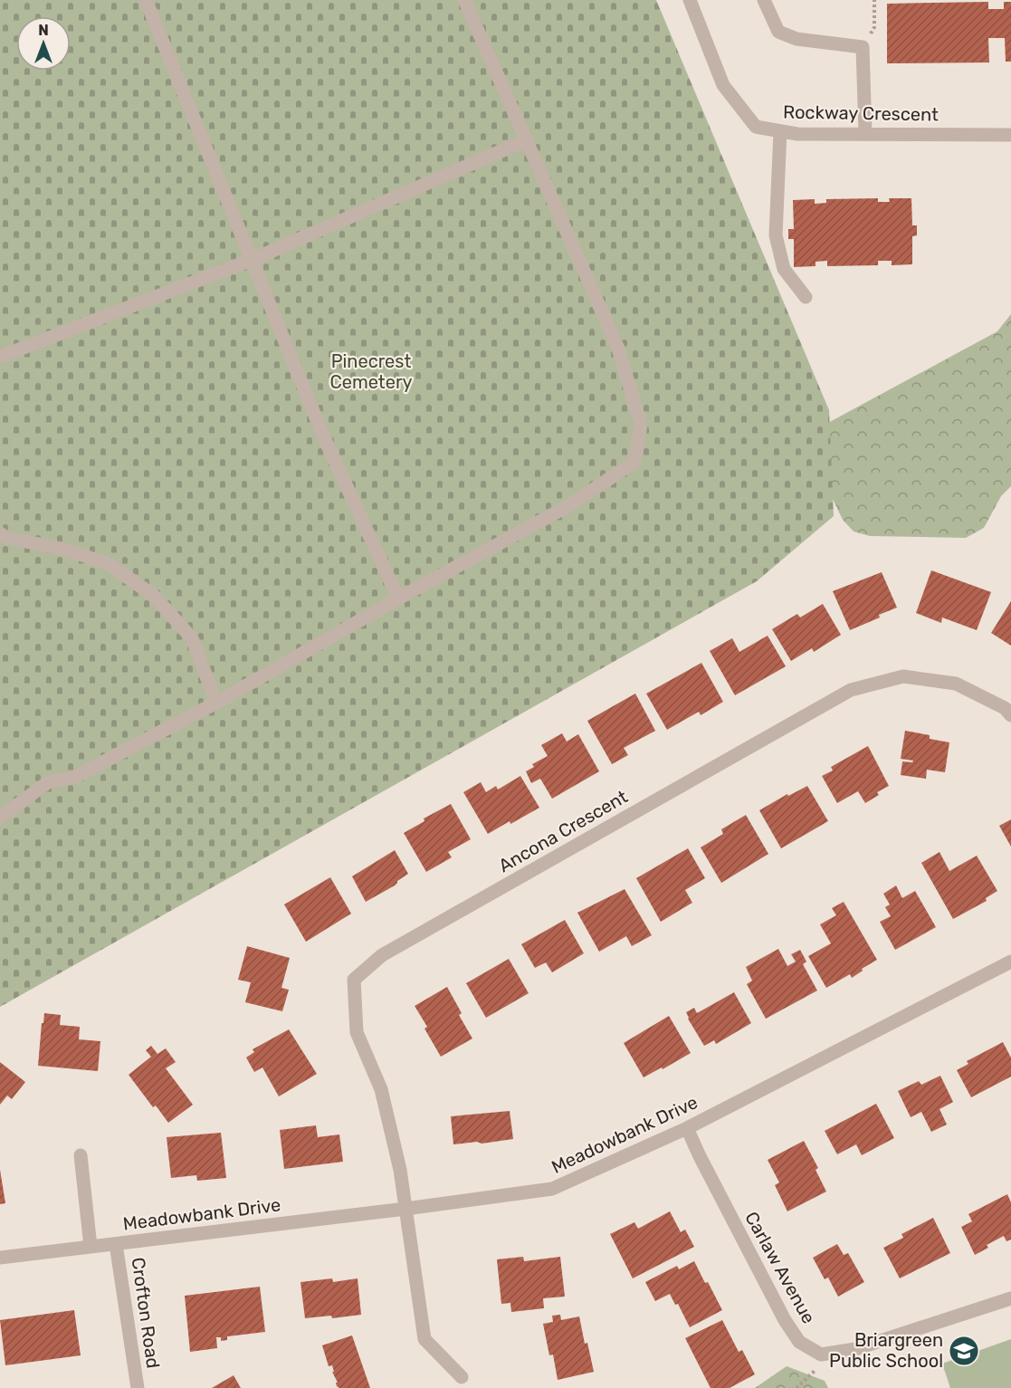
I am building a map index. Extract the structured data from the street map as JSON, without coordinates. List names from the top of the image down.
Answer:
{
  "streets": {
    "street": [
      "Rockway Crescent",
      "Ancona Crescent",
      "Meadowbank Drive",
      "Carlaw Avenue",
      "Crofton Road"
    ]
  },
  "crossings": [
    ["Ancona Crescent", "Meadowbank Drive"],
    ["Meadowbank Drive", "Carlaw Avenue"],
    ["Meadowbank Drive", "Crofton Road"]
  ],
  "parks": ["Pinecrest Cemetery"],
  "places": {
    "school or university": ["Briargreen Public School"]
  },
  "north": "top"
}
